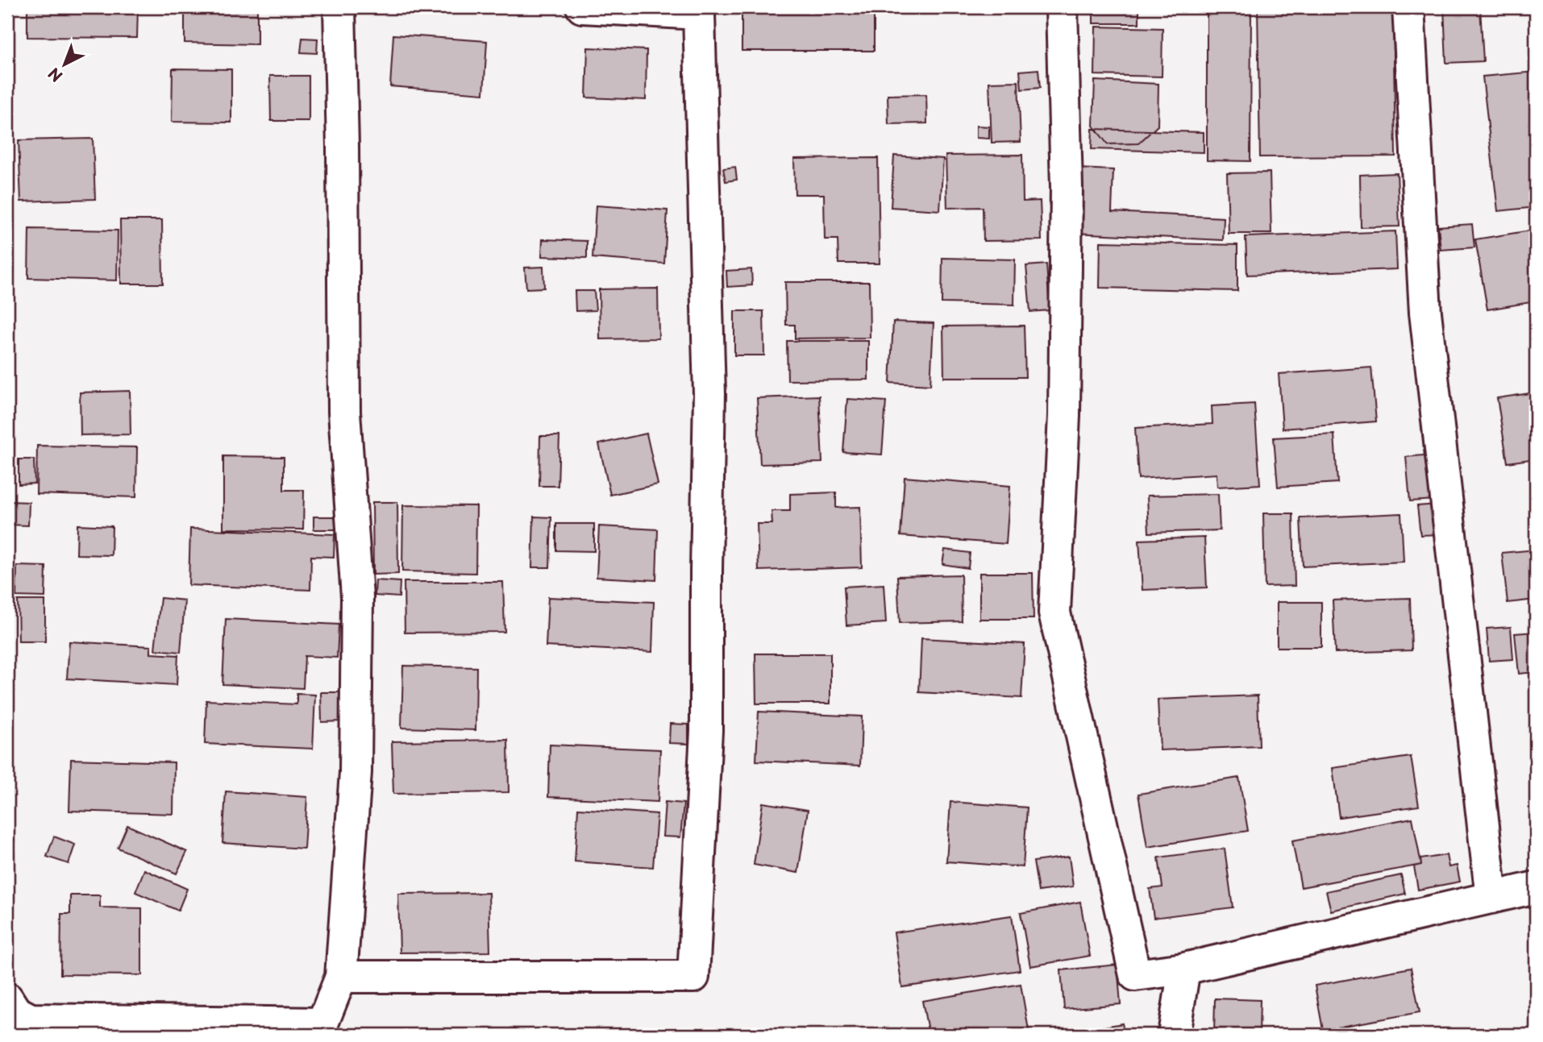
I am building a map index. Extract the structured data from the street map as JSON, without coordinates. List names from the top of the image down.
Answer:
{
  "north": "bottom left"
}
